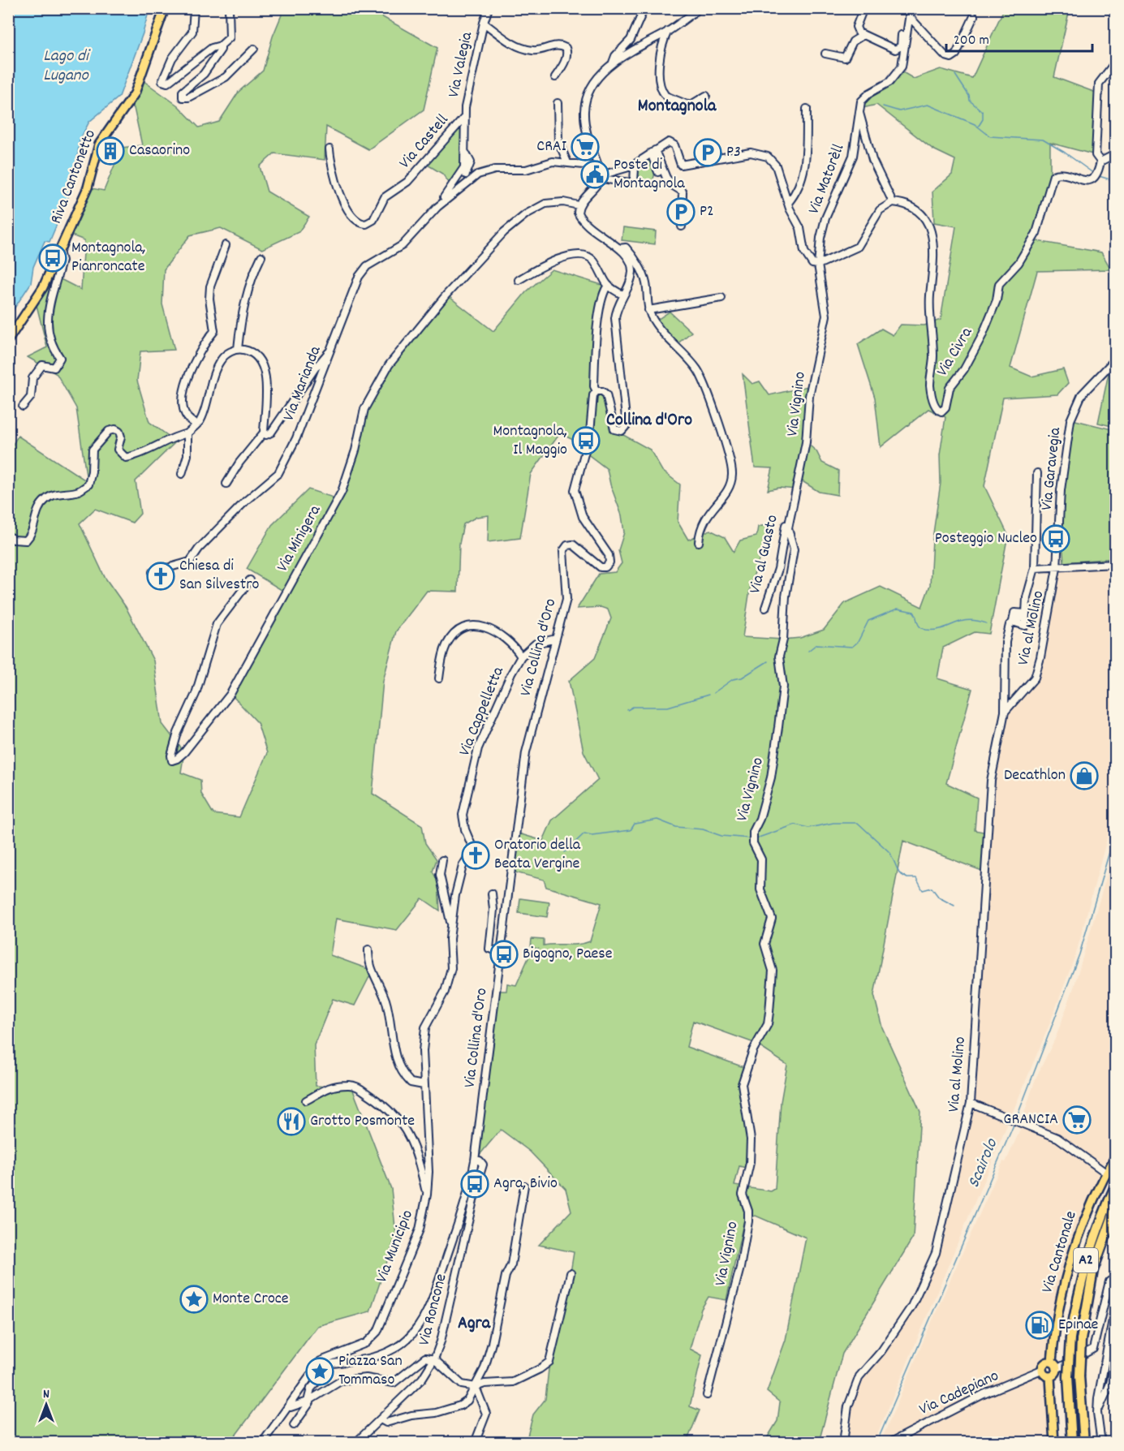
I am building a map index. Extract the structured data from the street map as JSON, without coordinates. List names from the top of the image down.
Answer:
{
  "streets": {
    "highway": ["A2"],
    "main road": ["Riva Cantonetto", "Via Cantonale"],
    "street": [
      "Via Valegia",
      "Via Castell",
      "Via Matorèll",
      "Via Civra",
      "Via Marianda",
      "Via Vignino",
      "Via Garavegia",
      "Via Minigera",
      "Via al Guasto",
      "Via al Molino",
      "Via Collina d'Oro",
      "Via Cappelletta",
      "Via Municipio",
      "Via Roncone",
      "Via Cadepiano"
    ]
  },
  "crossings": [
    ["Via Valegia", "Via Castell"],
    ["Via Valegia", "Via Marianda"],
    ["Via Matorèll", "Via Vignino"],
    ["Via Vignino", "Via al Guasto"],
    ["Via Garavegia", "Via al Molino"],
    ["Via Collina d'Oro", "Via Cappelletta"],
    ["Via Collina d'Oro", "Via Municipio"],
    ["Via Collina d'Oro", "Via Roncone"],
    ["Via Cappelletta", "Via Municipio"],
    ["Via Cantonale", "Via Cadepiano"]
  ],
  "districts": ["Montagnola", "Collina d'Oro", "Agra"],
  "water": ["Lago di Lugano", "Scairolo"],
  "places": {
    "supermarket": ["CRAI", "GRANCIA"],
    "building": ["Casaorino"],
    "parking": ["P3", "P2"],
    "public building": ["Poste di Montagnola"],
    "bus stop": [
      "Montagnola, Pianroncate",
      "Montagnola, Il Maggio",
      "Posteggio Nucleo",
      "Bigogno, Paese",
      "Agra, Bivio"
    ],
    "church": ["Chiesa di San Silvestro", "Oratorio della Beata Vergine"],
    "shop": ["Decathlon"],
    "restaurant": ["Grotto Posmonte"],
    "place": ["Monte Croce", "Piazza San Tommaso"],
    "fuel station": ["Epinae"]
  },
  "scale_bar": "200 m",
  "north": "top"
}
